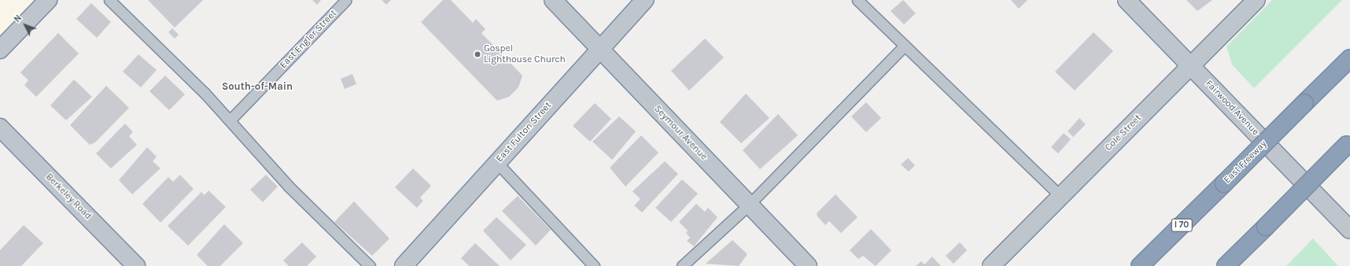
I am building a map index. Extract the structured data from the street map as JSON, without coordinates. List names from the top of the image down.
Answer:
{
  "streets": {
    "highway": ["East Freeway", "I 70"],
    "street": [
      "Fairwood Avenue",
      "East Fulton Street",
      "Seymour Avenue",
      "Cole Street",
      "Berkeley Road"
    ],
    "lane": ["East Engler Street"]
  },
  "crossings": [
    ["Fairwood Avenue", "Cole Street"],
    ["East Fulton Street", "Seymour Avenue"]
  ],
  "districts": ["South-of-Main"],
  "places": ["Gospel Lighthouse Church"],
  "north": "top left"
}
